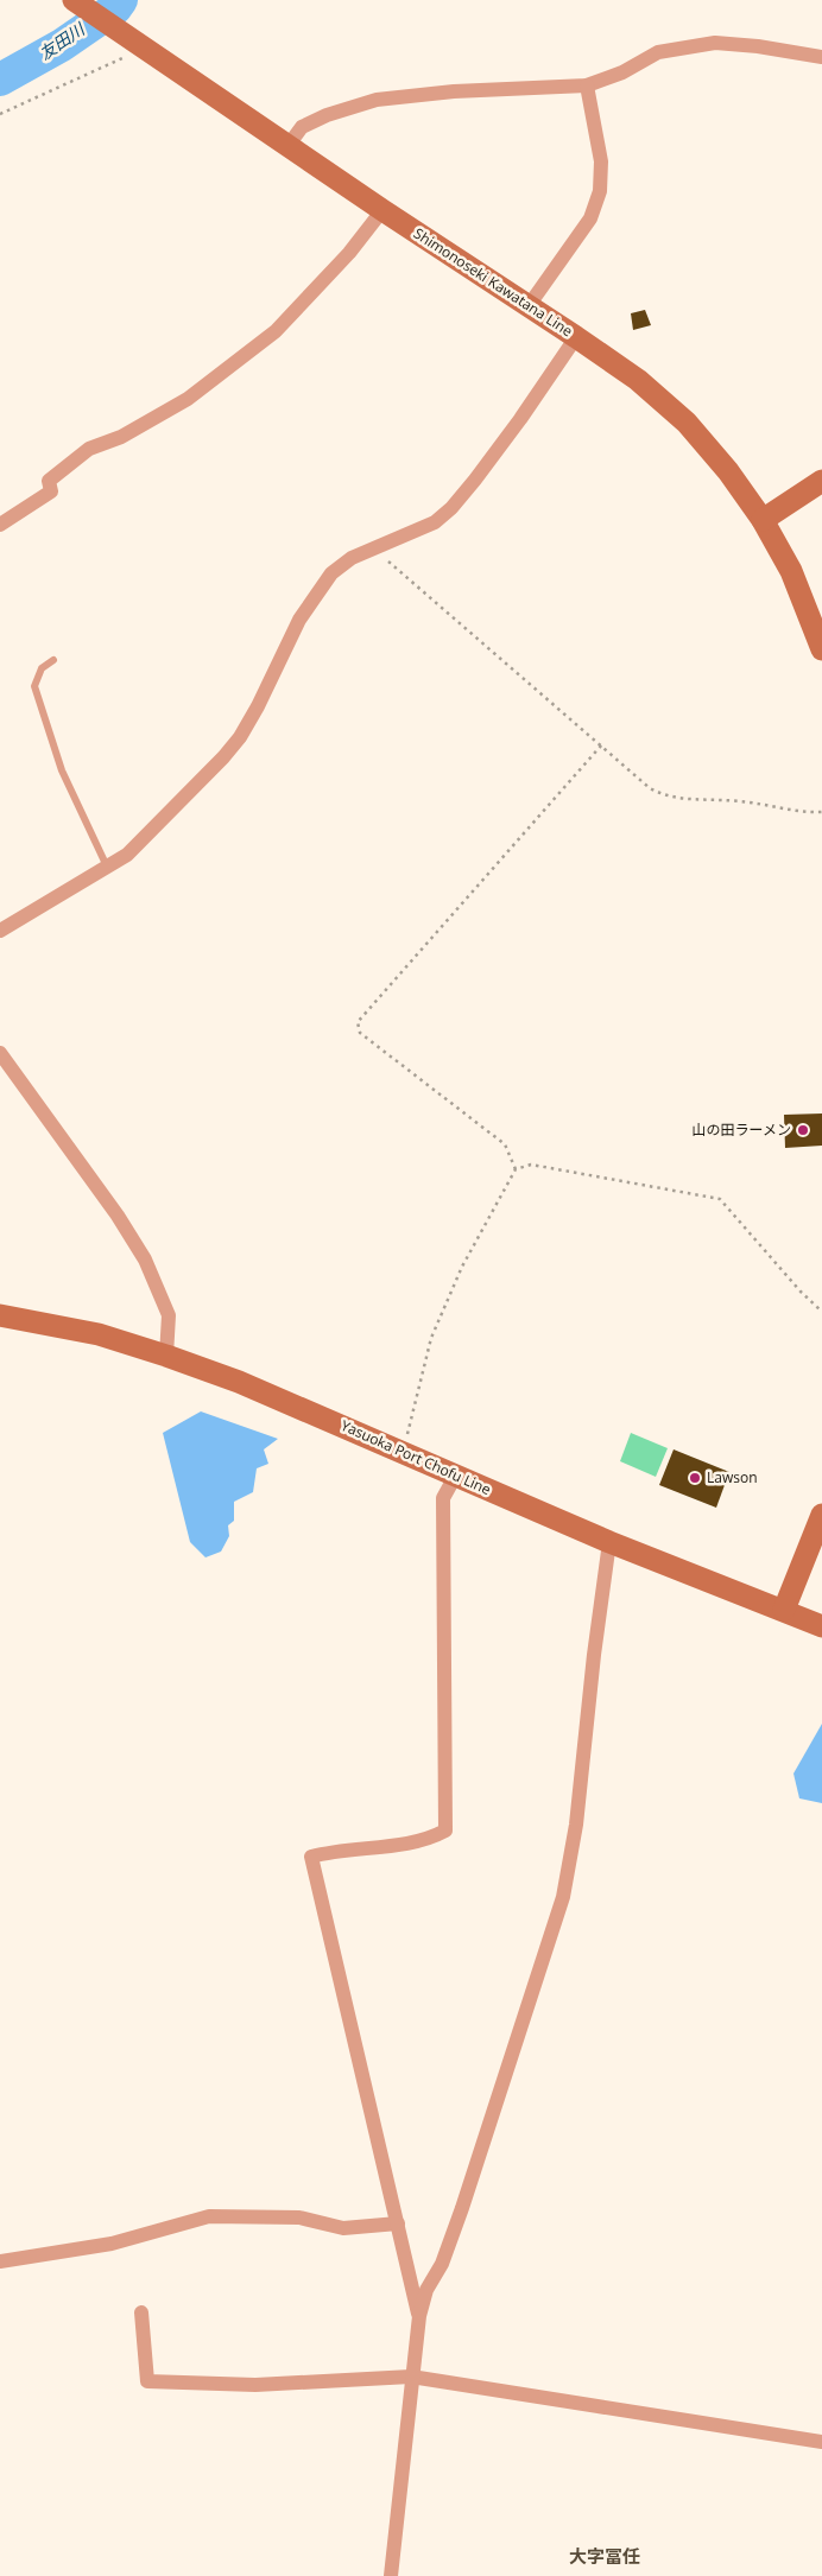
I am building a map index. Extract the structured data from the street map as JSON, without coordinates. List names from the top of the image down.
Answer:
{
  "streets": {
    "main road": ["Shimonoseki Kawatana Line", "Yasuoka Port Chofu Line"]
  },
  "districts": ["大字冨任"],
  "water": ["友田川"],
  "places": ["山の田ラーメン", "Lawson"]
}
